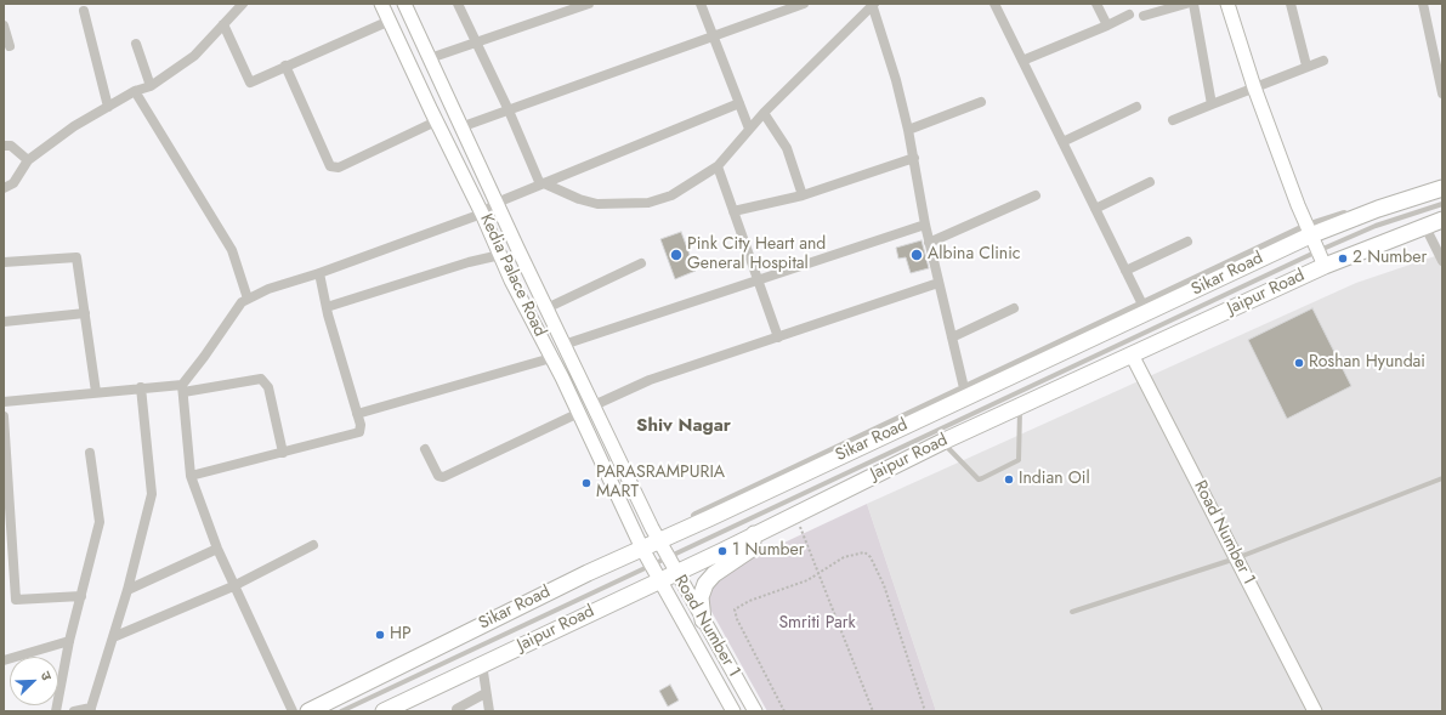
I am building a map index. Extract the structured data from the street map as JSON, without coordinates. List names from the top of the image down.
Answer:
{
  "streets": {
    "main road": ["Sikar Road", "Jaipur Road"],
    "street": ["Kedia Palace Road", "Road Number 1"]
  },
  "crossings": [
    ["Sikar Road", "Kedia Palace Road"],
    ["Sikar Road", "Road Number 1"],
    ["Kedia Palace Road", "Road Number 1"],
    ["Jaipur Road", "Road Number 1"]
  ],
  "districts": ["Shiv Nagar"],
  "parks": ["Smriti Park"],
  "places": [
    "Pink City Heart and General Hospital",
    "Albina Clinic",
    "2 Number",
    "Roshan Hyundai",
    "Indian Oil",
    "PARASRAMPURIA MART",
    "1 Number",
    "HP"
  ],
  "north": "top right"
}
